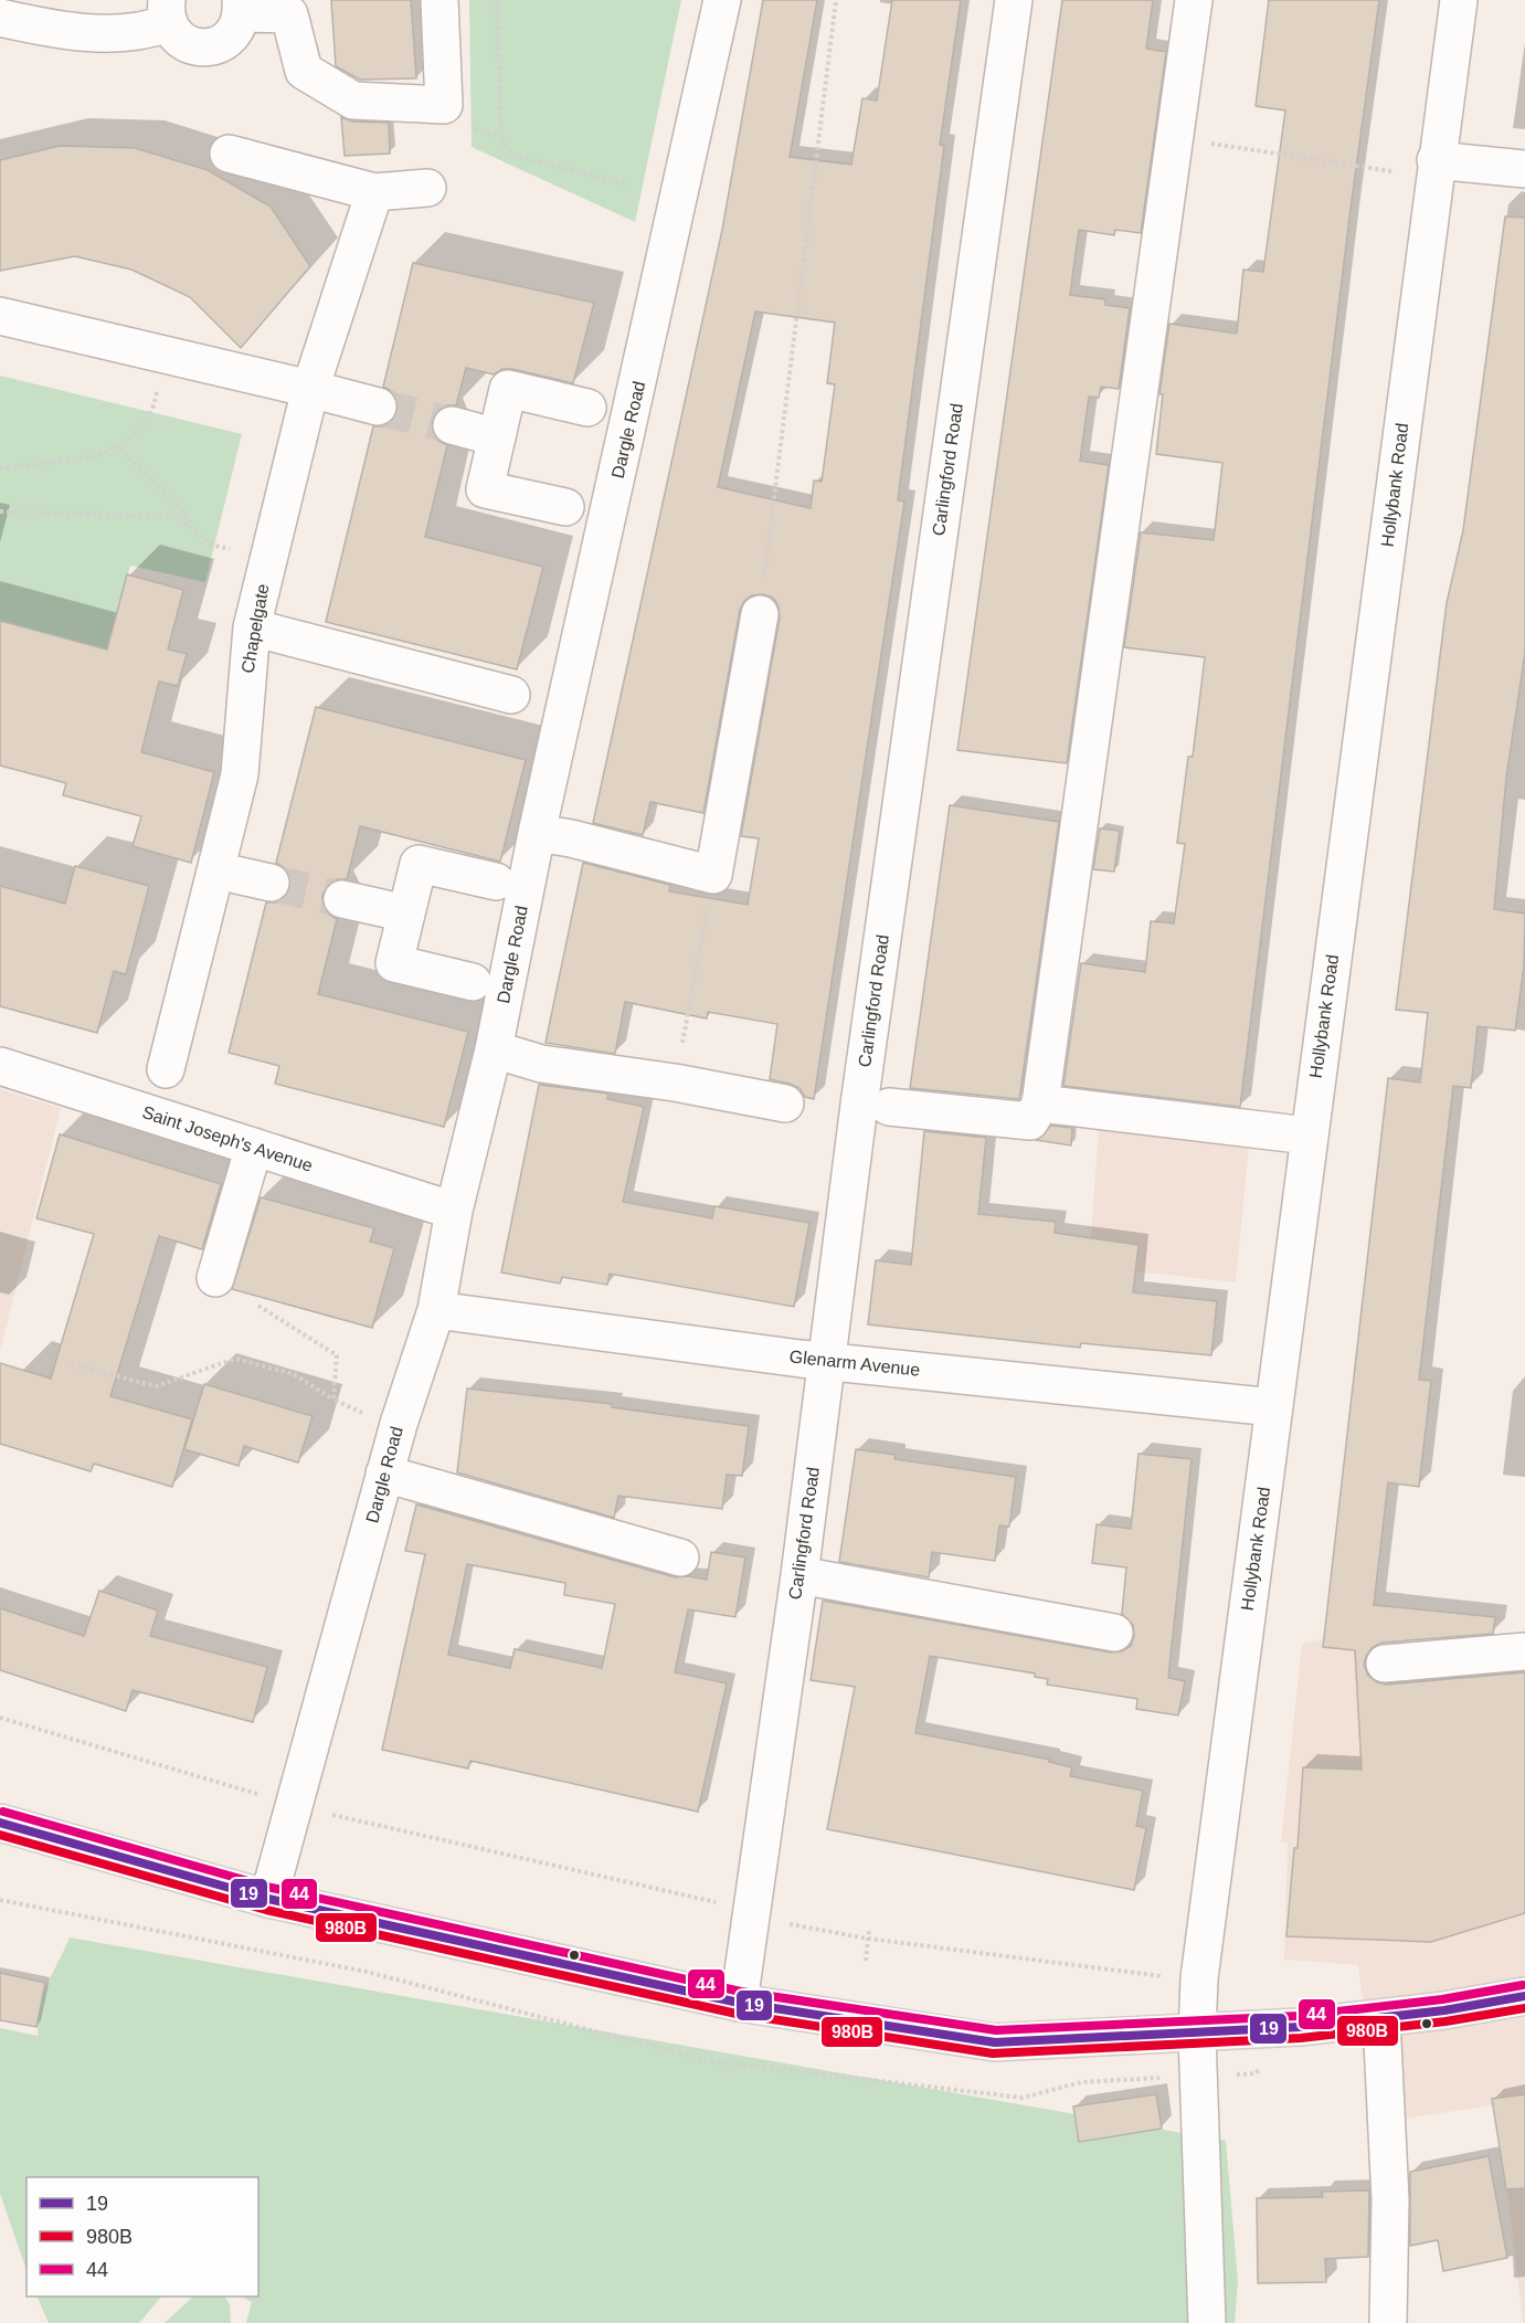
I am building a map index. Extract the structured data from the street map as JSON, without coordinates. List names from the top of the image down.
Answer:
{
  "streets": {
    "street": [
      "Dargle Road",
      "Carlingford Road",
      "Hollybank Road",
      "Chapelgate",
      "Saint Joseph's Avenue",
      "Glenarm Avenue"
    ]
  },
  "crossings": [
    ["Dargle Road", "Saint Joseph's Avenue"],
    ["Dargle Road", "Glenarm Avenue"],
    ["Carlingford Road", "Glenarm Avenue"],
    ["Hollybank Road", "Glenarm Avenue"]
  ],
  "lines": ["transit line 44", "transit line 19", "transit line 980B"],
  "legend": ["19", "980B", "44"]
}
